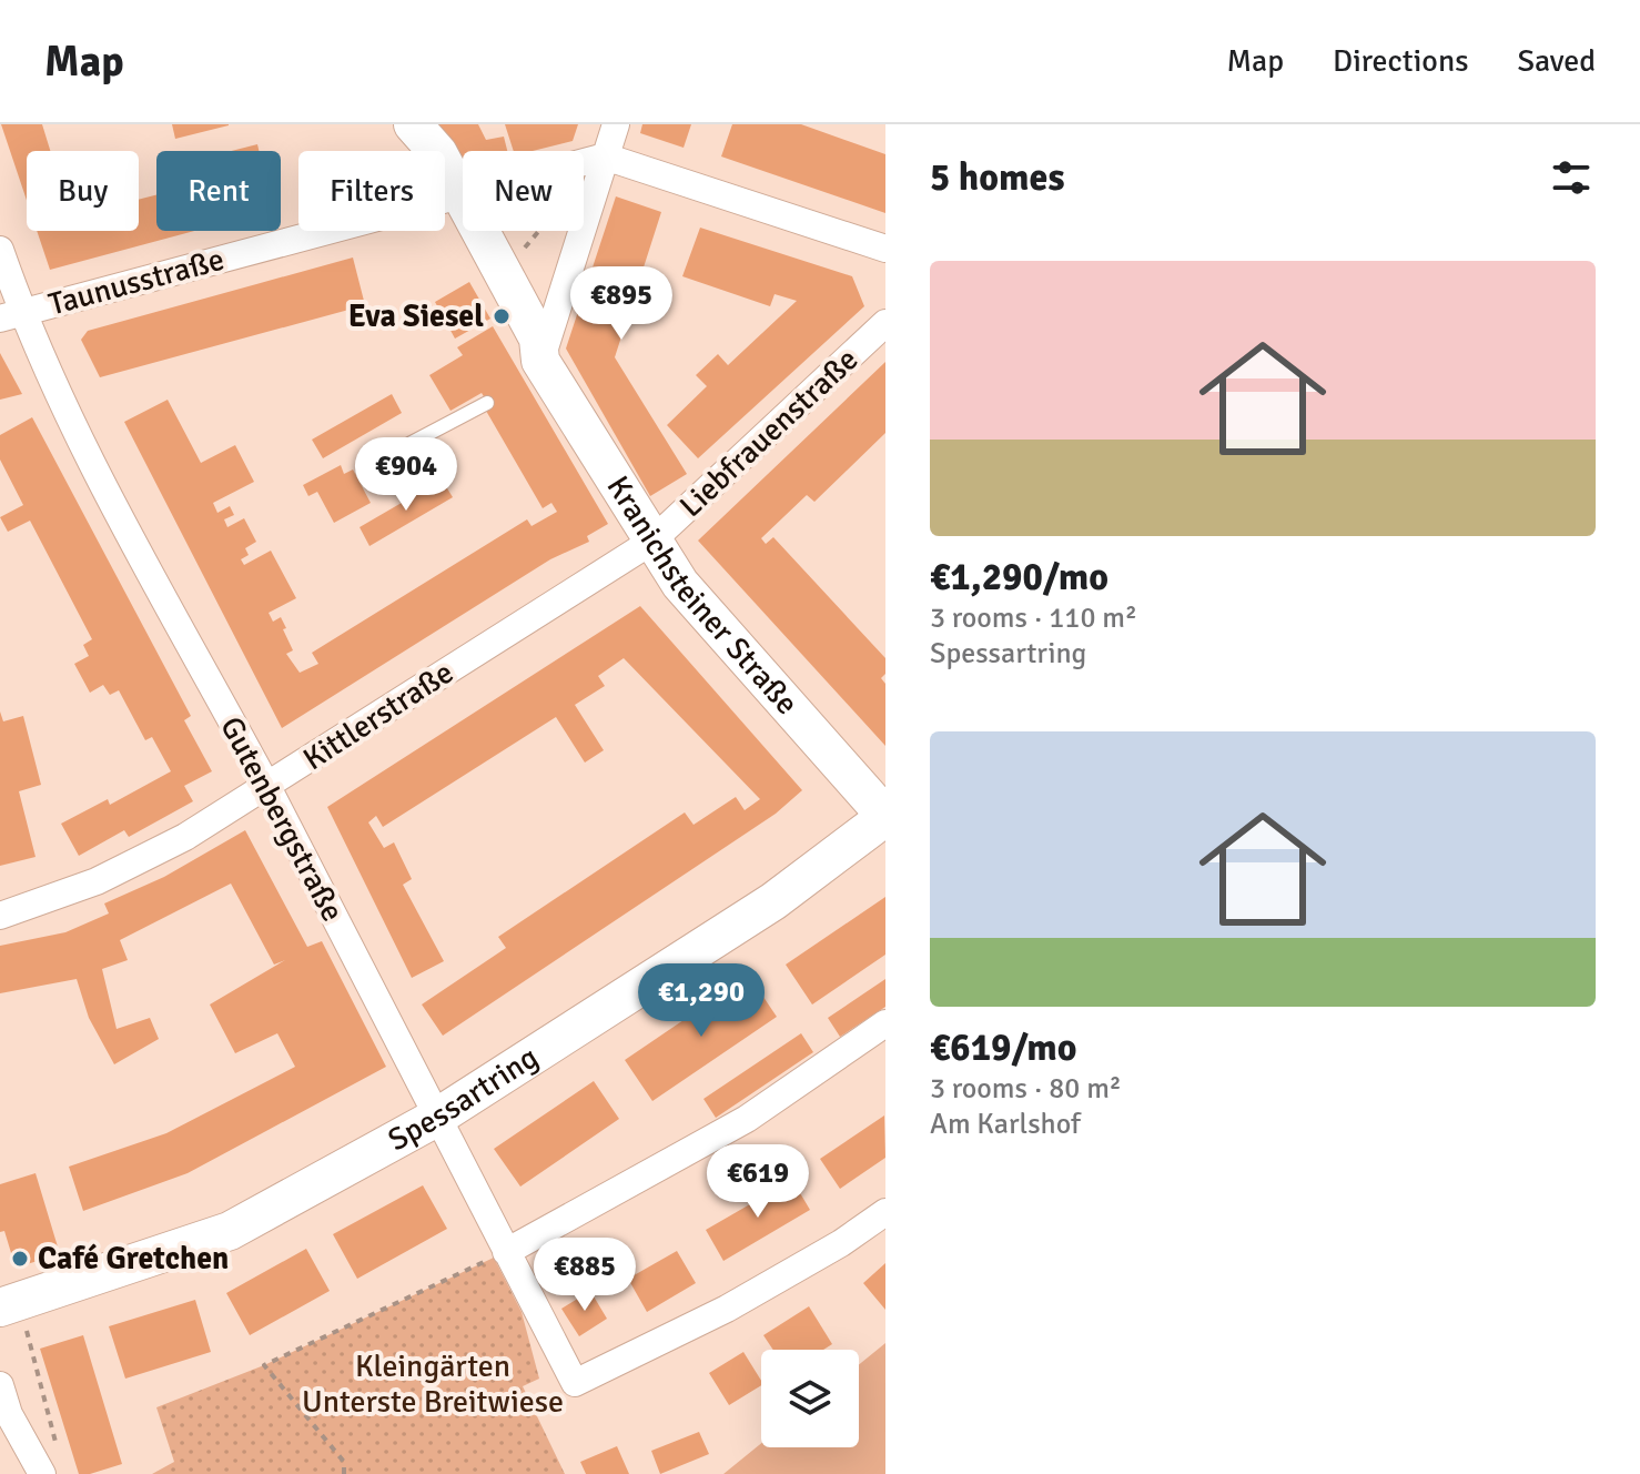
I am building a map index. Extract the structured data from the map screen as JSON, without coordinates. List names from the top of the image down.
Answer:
{
  "streets": {
    "main road": ["Kranichsteiner Straße", "Spessartring"],
    "street": [
      "Taunusstraße",
      "Liebfrauenstraße",
      "Kittlerstraße",
      "Gutenbergstraße"
    ]
  },
  "crossings": [
    ["Taunusstraße", "Kranichsteiner Straße"],
    ["Taunusstraße", "Gutenbergstraße"],
    ["Liebfrauenstraße", "Kranichsteiner Straße"],
    ["Liebfrauenstraße", "Kittlerstraße"],
    ["Kranichsteiner Straße", "Kittlerstraße"],
    ["Kranichsteiner Straße", "Spessartring"],
    ["Kittlerstraße", "Gutenbergstraße"],
    ["Gutenbergstraße", "Spessartring"]
  ],
  "parks": ["Kleingärten Unterste Breitwiese"],
  "places": ["Eva Siesel", "Café Gretchen"],
  "page": {
    "header": "Map",
    "nav": ["Map", "Directions", "Saved"],
    "heading": "5 homes",
    "chip": [
      "Buy",
      "Rent",
      "Filters",
      "New"
    ],
    "list": [
      {
        "name": "€1,290/mo",
        "note": "3 rooms · 110 m² · Spessartring"
      },
      {
        "name": "€619/mo",
        "note": "3 rooms · 80 m² · Am Karlshof"
      }
    ],
    "price": [
      "€895",
      "€904",
      "€1,290",
      "€619",
      "€885"
    ]
  }
}
